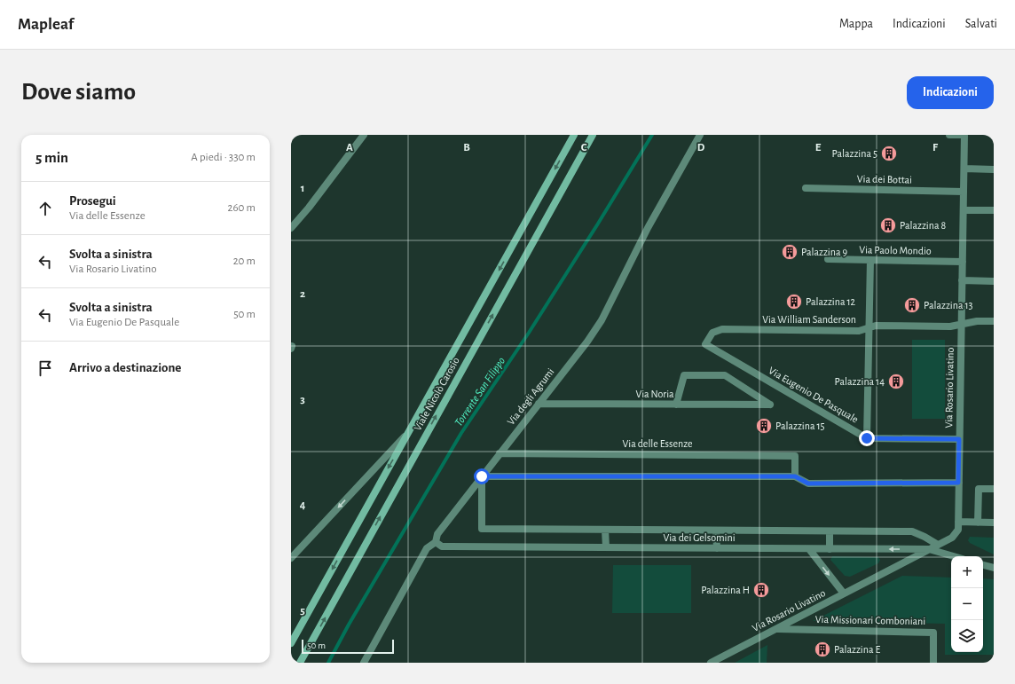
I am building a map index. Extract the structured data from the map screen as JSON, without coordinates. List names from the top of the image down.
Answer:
{
  "streets": {
    "main road": ["Viale Nicolò Carosio"],
    "street": [
      "Via dei Bottai",
      "Via Paolo Mondio",
      "Via William Sanderson",
      "Via Rosario Livatino",
      "Via Noria",
      "Via Eugenio De Pasquale",
      "Via degli Agrumi",
      "Via delle Essenze",
      "Via dei Gelsomini",
      "Via Missionari Comboniani"
    ]
  },
  "crossings": [
    ["Via dei Bottai", "Via Rosario Livatino"],
    ["Via Paolo Mondio", "Via Rosario Livatino"],
    ["Via William Sanderson", "Via Rosario Livatino"],
    ["Via William Sanderson", "Via Eugenio De Pasquale"],
    ["Via Rosario Livatino", "Via Eugenio De Pasquale"],
    ["Via Rosario Livatino", "Via dei Gelsomini"],
    ["Via Rosario Livatino", "Via Missionari Comboniani"],
    ["Via Noria", "Via degli Agrumi"],
    ["Via degli Agrumi", "Via delle Essenze"],
    ["Via degli Agrumi", "Via dei Gelsomini"]
  ],
  "water": ["Torrente San Filippo"],
  "places": {
    "building": [
      "Palazzina 5",
      "Palazzina 8",
      "Palazzina 9",
      "Palazzina 12",
      "Palazzina 13",
      "Palazzina 14",
      "Palazzina 15",
      "Palazzina H",
      "Palazzina E"
    ]
  },
  "scale_bar": "50 m",
  "page": {
    "header": "Mapleaf",
    "nav": ["Mappa", "Indicazioni", "Salvati"],
    "buttons": "Indicazioni",
    "title": "Dove siamo",
    "heading": ["5 min", "A piedi · 330 m"],
    "list": [
      ["Prosegui", "Via delle Essenze", "260 m"],
      ["Svolta a sinistra", "Via Rosario Livatino", "20 m"],
      ["Svolta a sinistra", "Via Eugenio De Pasquale", "50 m"],
      "Arrivo a destinazione"
    ],
    "map_buttons": ["+", "−"],
    "scale": "50 m"
  },
  "grid": {
    "columns": [
      "A",
      "B",
      "C",
      "D",
      "E",
      "F"
    ],
    "rows": [
      "1",
      "2",
      "3",
      "4",
      "5"
    ]
  }
}
